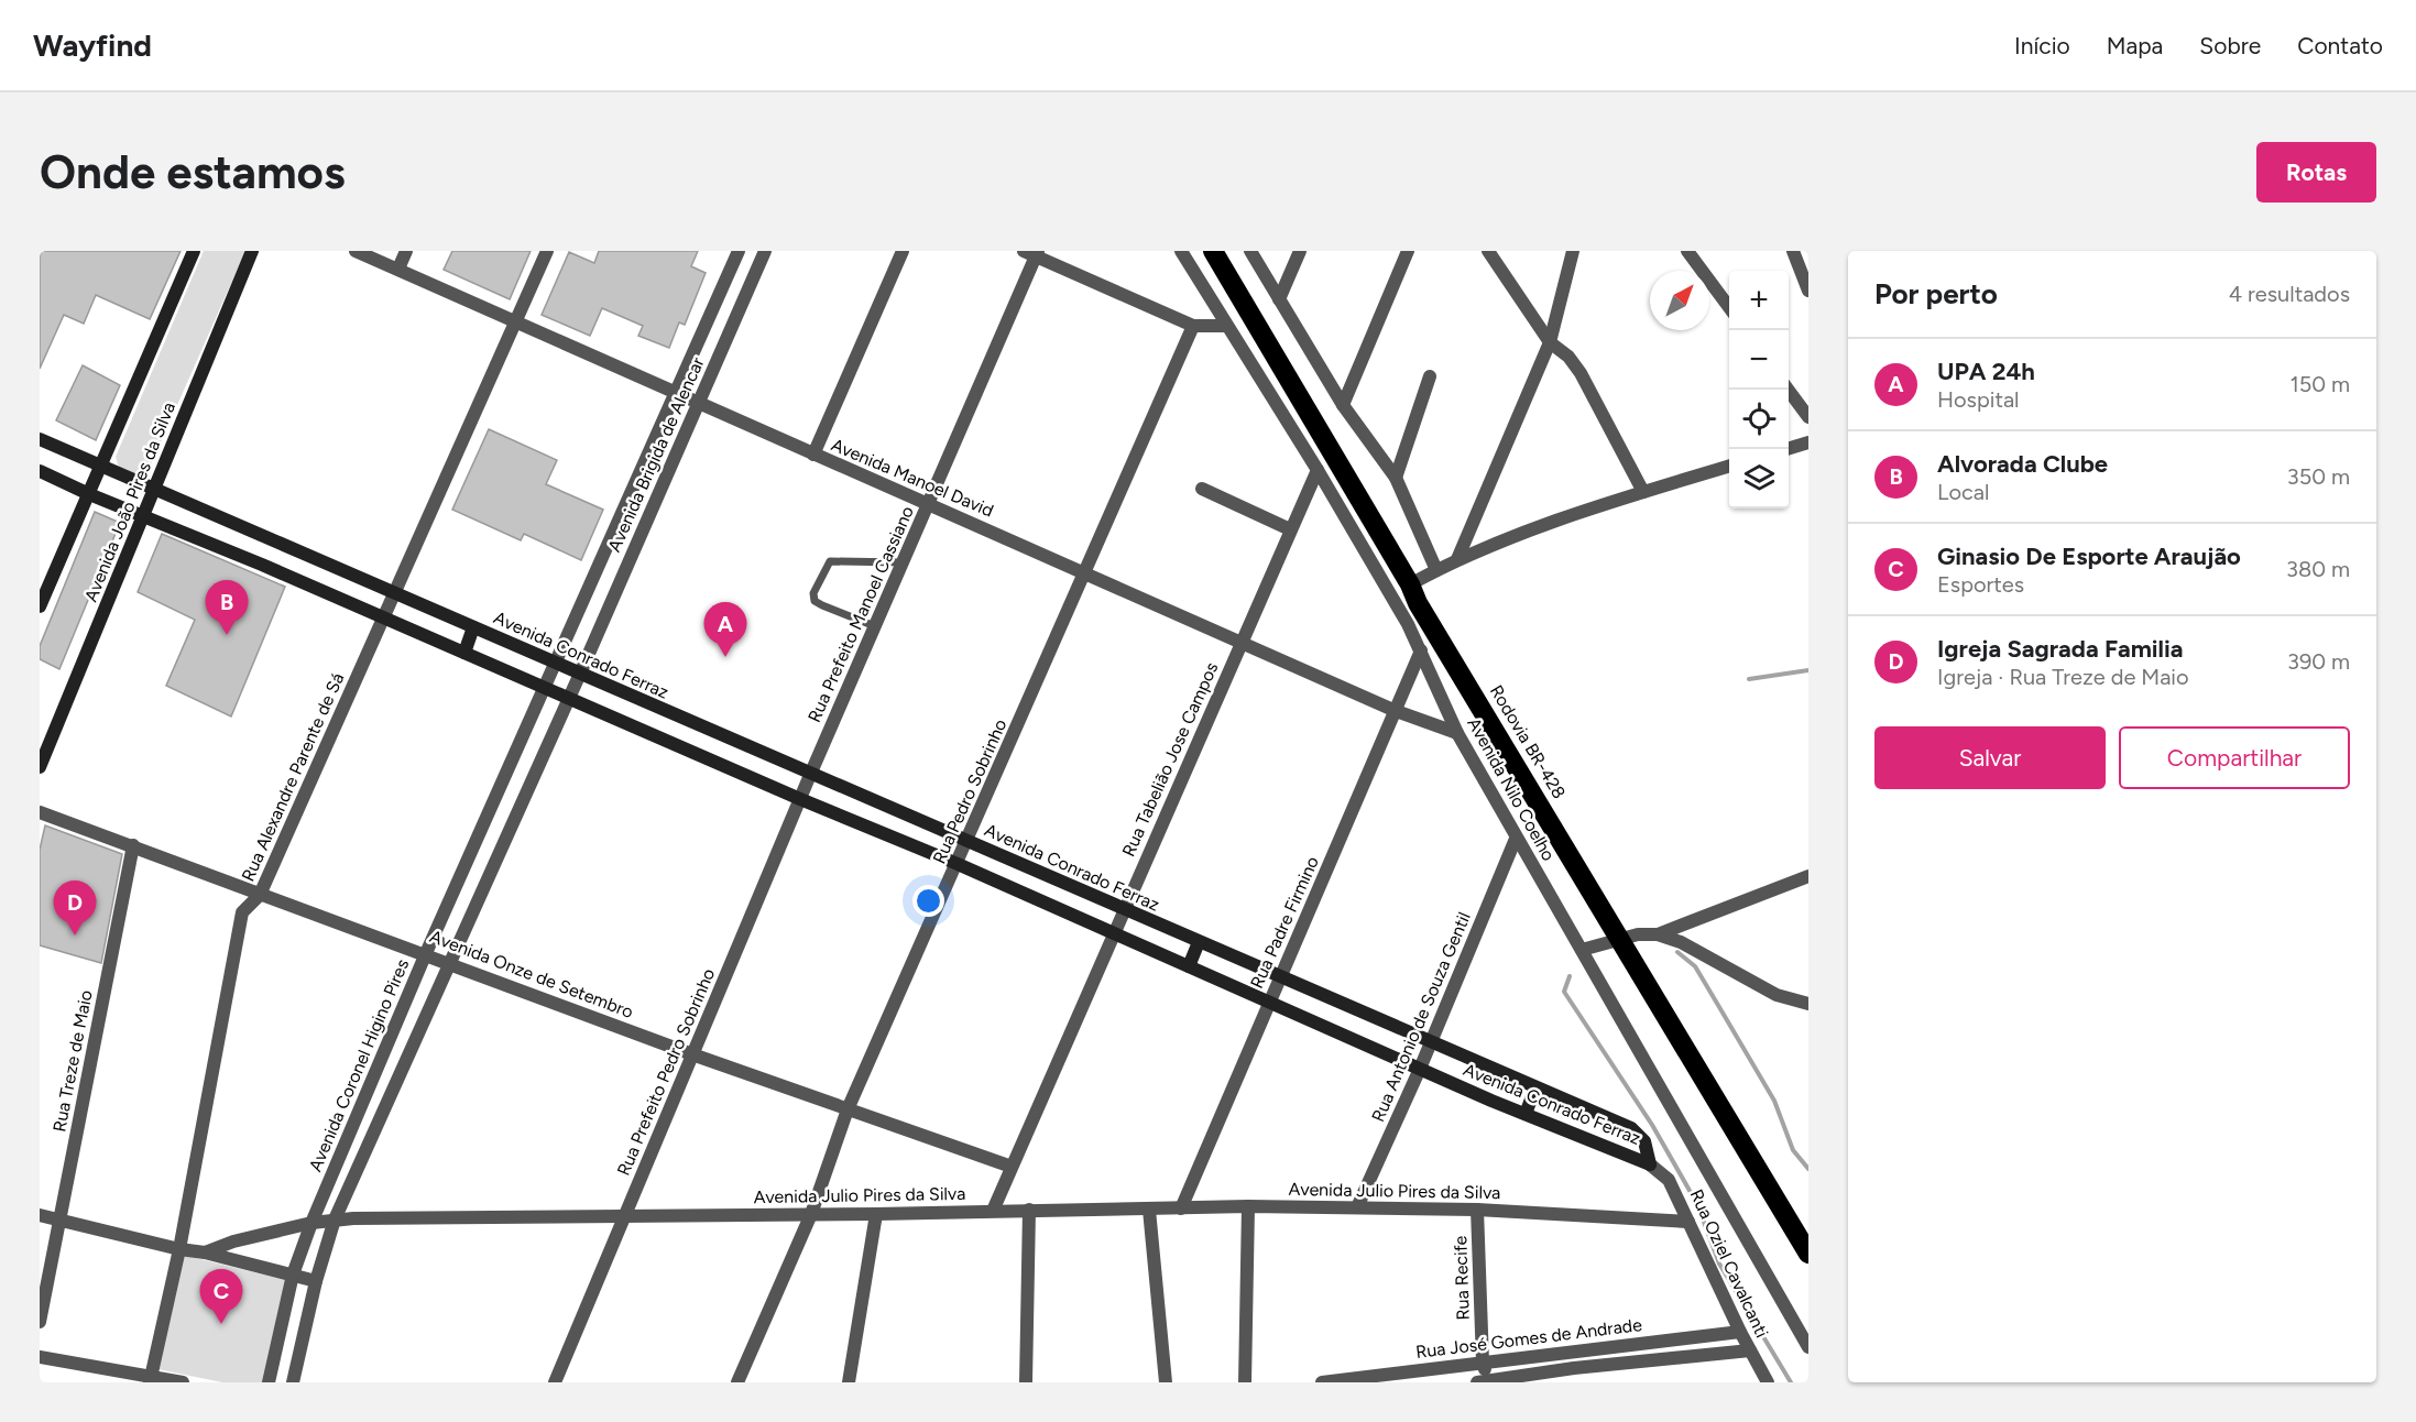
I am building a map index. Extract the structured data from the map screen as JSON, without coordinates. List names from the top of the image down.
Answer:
{
  "streets": {
    "highway": ["Rodovia BR-428"],
    "street": [
      "Avenida Brigida de Alencar",
      "Avenida Manoel David",
      "Avenida João Pires da Silva",
      "Rua Prefeito Manoel Cassiano",
      "Avenida Conrado Ferraz",
      "Rua Tabelião Jose Campos",
      "Rua Alexandre Parente de Sá",
      "Avenida Nilo Coelho",
      "Rua Pedro Sobrinho",
      "Rua Padre Firmino",
      "Avenida Onze de Setembro",
      "Rua Antonio de Souza Gentil",
      "Rua Treze de Maio",
      "Avenida Coronel Higino Pires",
      "Rua Prefeito Pedro Sobrinho",
      "Avenida Julio Pires da Silva",
      "Rua Oziel Cavalcanti",
      "Rua Recife",
      "Rua José Gomes de Andrade"
    ]
  },
  "crossings": [
    ["Avenida Brigida de Alencar", "Avenida Manoel David"],
    ["Avenida Brigida de Alencar", "Avenida Conrado Ferraz"],
    ["Avenida Brigida de Alencar", "Avenida Coronel Higino Pires"],
    ["Avenida Manoel David", "Rua Prefeito Manoel Cassiano"],
    ["Avenida Manoel David", "Rua Tabelião Jose Campos"],
    ["Avenida Manoel David", "Rua Alexandre Parente de Sá"],
    ["Avenida Manoel David", "Avenida Nilo Coelho"],
    ["Avenida Manoel David", "Rua Pedro Sobrinho"],
    ["Avenida Manoel David", "Rua Padre Firmino"],
    ["Avenida João Pires da Silva", "Avenida Conrado Ferraz"],
    ["Rua Prefeito Manoel Cassiano", "Avenida Conrado Ferraz"],
    ["Rua Prefeito Manoel Cassiano", "Rua Prefeito Pedro Sobrinho"],
    ["Avenida Conrado Ferraz", "Rua Tabelião Jose Campos"],
    ["Avenida Conrado Ferraz", "Rua Alexandre Parente de Sá"],
    ["Avenida Conrado Ferraz", "Rua Pedro Sobrinho"],
    ["Avenida Conrado Ferraz", "Rua Padre Firmino"],
    ["Avenida Conrado Ferraz", "Rua Antonio de Souza Gentil"],
    ["Avenida Conrado Ferraz", "Avenida Coronel Higino Pires"],
    ["Avenida Conrado Ferraz", "Rua Prefeito Pedro Sobrinho"],
    ["Avenida Conrado Ferraz", "Rua Oziel Cavalcanti"],
    ["Rua Tabelião Jose Campos", "Avenida Nilo Coelho"],
    ["Rua Tabelião Jose Campos", "Avenida Onze de Setembro"],
    ["Rua Tabelião Jose Campos", "Avenida Julio Pires da Silva"],
    ["Rua Alexandre Parente de Sá", "Avenida Onze de Setembro"],
    ["Rua Alexandre Parente de Sá", "Avenida Julio Pires da Silva"],
    ["Avenida Nilo Coelho", "Rua Padre Firmino"],
    ["Avenida Nilo Coelho", "Rua Antonio de Souza Gentil"],
    ["Rua Pedro Sobrinho", "Avenida Onze de Setembro"],
    ["Rua Pedro Sobrinho", "Avenida Julio Pires da Silva"],
    ["Rua Padre Firmino", "Avenida Julio Pires da Silva"],
    ["Avenida Onze de Setembro", "Rua Treze de Maio"],
    ["Avenida Onze de Setembro", "Avenida Coronel Higino Pires"],
    ["Avenida Onze de Setembro", "Rua Prefeito Pedro Sobrinho"],
    ["Rua Antonio de Souza Gentil", "Avenida Julio Pires da Silva"],
    ["Rua Treze de Maio", "Avenida Julio Pires da Silva"],
    ["Avenida Coronel Higino Pires", "Avenida Julio Pires da Silva"],
    ["Rua Prefeito Pedro Sobrinho", "Avenida Julio Pires da Silva"],
    ["Avenida Julio Pires da Silva", "Rua Oziel Cavalcanti"],
    ["Avenida Julio Pires da Silva", "Rua Recife"],
    ["Rua Oziel Cavalcanti", "Rua José Gomes de Andrade"],
    ["Rua Recife", "Rua José Gomes de Andrade"]
  ],
  "north": "top right",
  "page": {
    "header": "Wayfind",
    "nav": [
      "Início",
      "Mapa",
      "Sobre",
      "Contato"
    ],
    "buttons": [
      "Rotas",
      ["Salvar", "Compartilhar"]
    ],
    "title": "Onde estamos",
    "heading": ["Por perto", "4 resultados"],
    "map_buttons": ["+", "−"],
    "list": [
      {
        "mark": "A",
        "name": "UPA 24h",
        "note": "Hospital",
        "value": "150 m"
      },
      {
        "mark": "B",
        "name": "Alvorada Clube",
        "note": "Local",
        "value": "350 m"
      },
      {
        "mark": "C",
        "name": "Ginasio De Esporte Araujão",
        "note": "Esportes",
        "value": "380 m"
      },
      {
        "mark": "D",
        "name": "Igreja Sagrada Familia",
        "note": "Igreja · Rua Treze de Maio",
        "value": "390 m"
      }
    ],
    "pins": [
      "B",
      "A",
      "D",
      "C"
    ]
  }
}
